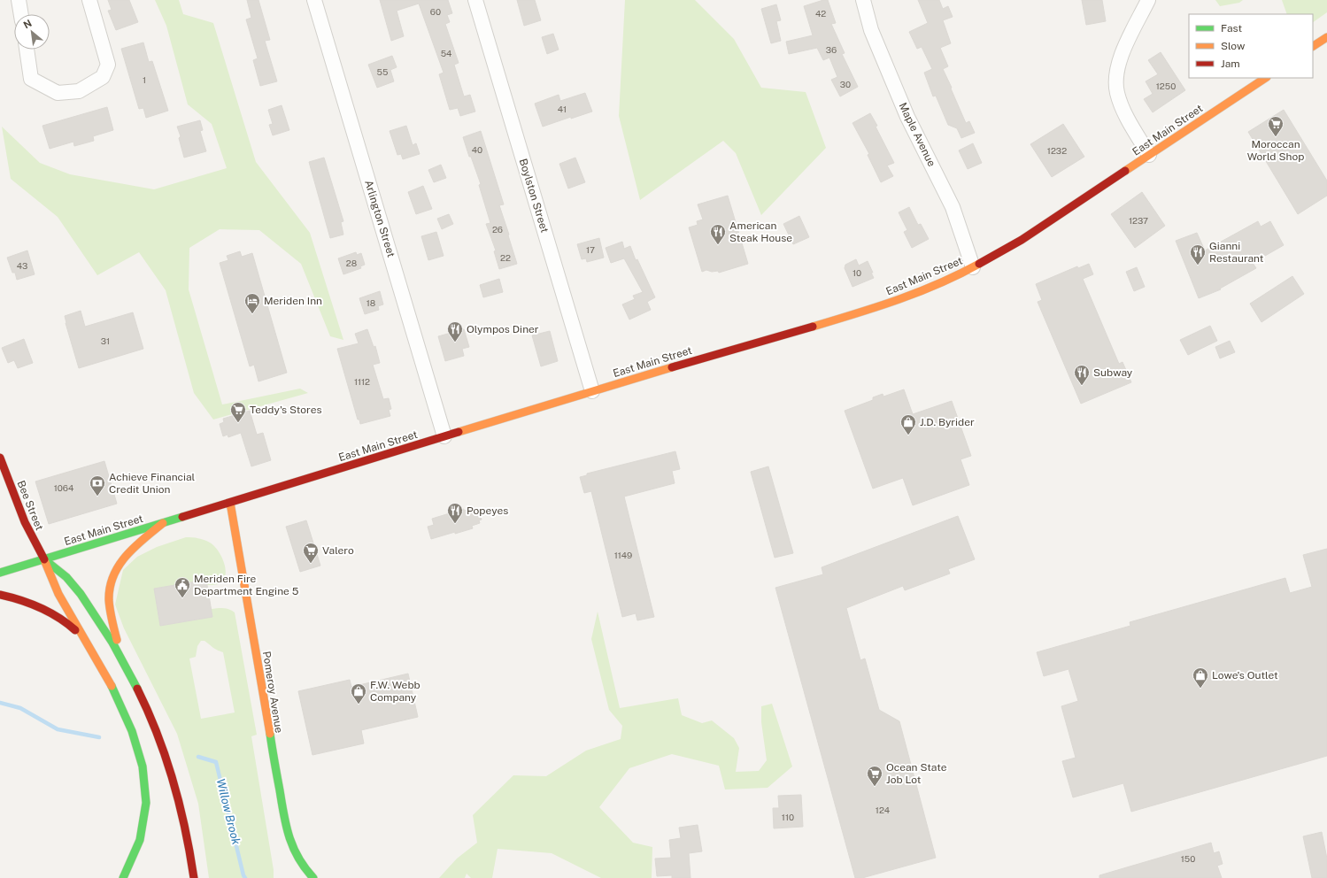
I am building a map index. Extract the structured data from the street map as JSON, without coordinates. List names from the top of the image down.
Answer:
{
  "streets": {
    "main road": ["East Main Street", "Bee Street", "Pomeroy Avenue"],
    "street": ["Maple Avenue", "Boylston Street", "Arlington Street"]
  },
  "crossings": [
    ["East Main Street", "Maple Avenue"],
    ["East Main Street", "Boylston Street"],
    ["East Main Street", "Arlington Street"],
    ["East Main Street", "Bee Street"],
    ["East Main Street", "Pomeroy Avenue"]
  ],
  "water": ["Willow Brook"],
  "places": {
    "supermarket": [
      "Moroccan World Shop",
      "Teddy's Stores",
      "Valero",
      "Ocean State Job Lot"
    ],
    "restaurant": [
      "American Steak House",
      "Gianni Restaurant",
      "Olympos Diner",
      "Subway",
      "Popeyes"
    ],
    "hotel": ["Meriden Inn"],
    "shop": ["J.D. Byrider", "Lowe's Outlet", "F.W. Webb Company"],
    "bank": ["Achieve Financial Credit Union"],
    "public building": ["Meriden Fire Department Engine 5"]
  },
  "house_numbers": [
    "60",
    "42",
    "36",
    "54",
    "55",
    "1",
    "30",
    "1250",
    "41",
    "40",
    "1232",
    "1237",
    "26",
    "17",
    "22",
    "28",
    "43",
    "10",
    "18",
    "31",
    "1112",
    "1064",
    "1149",
    "124",
    "110",
    "150"
  ],
  "legend": ["Fast", "Slow", "Jam"],
  "north": "top left"
}
